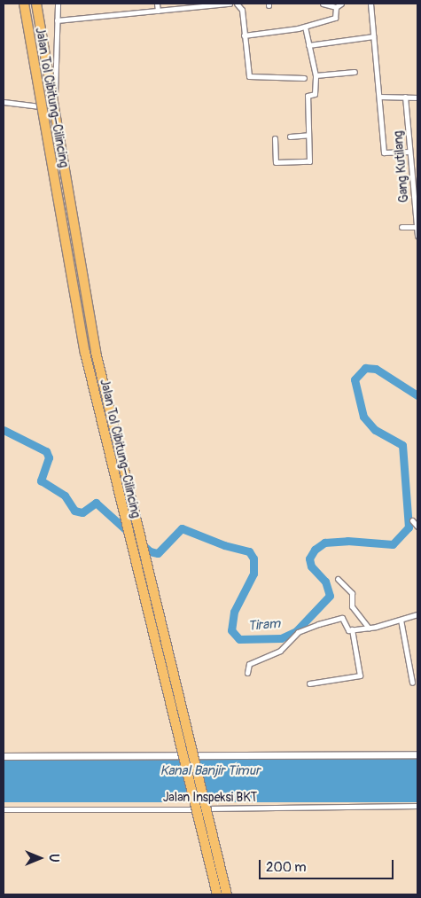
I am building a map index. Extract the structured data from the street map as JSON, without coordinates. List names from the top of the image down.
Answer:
{
  "streets": {
    "highway": ["Jalan Tol Cibitung–Cilincing"],
    "street": ["Gang Kutilang", "Jalan Inspeksi BKT"]
  },
  "water": ["Tiram", "Kanal Banjir Timur"],
  "scale_bar": "200 m",
  "north": "right"
}
